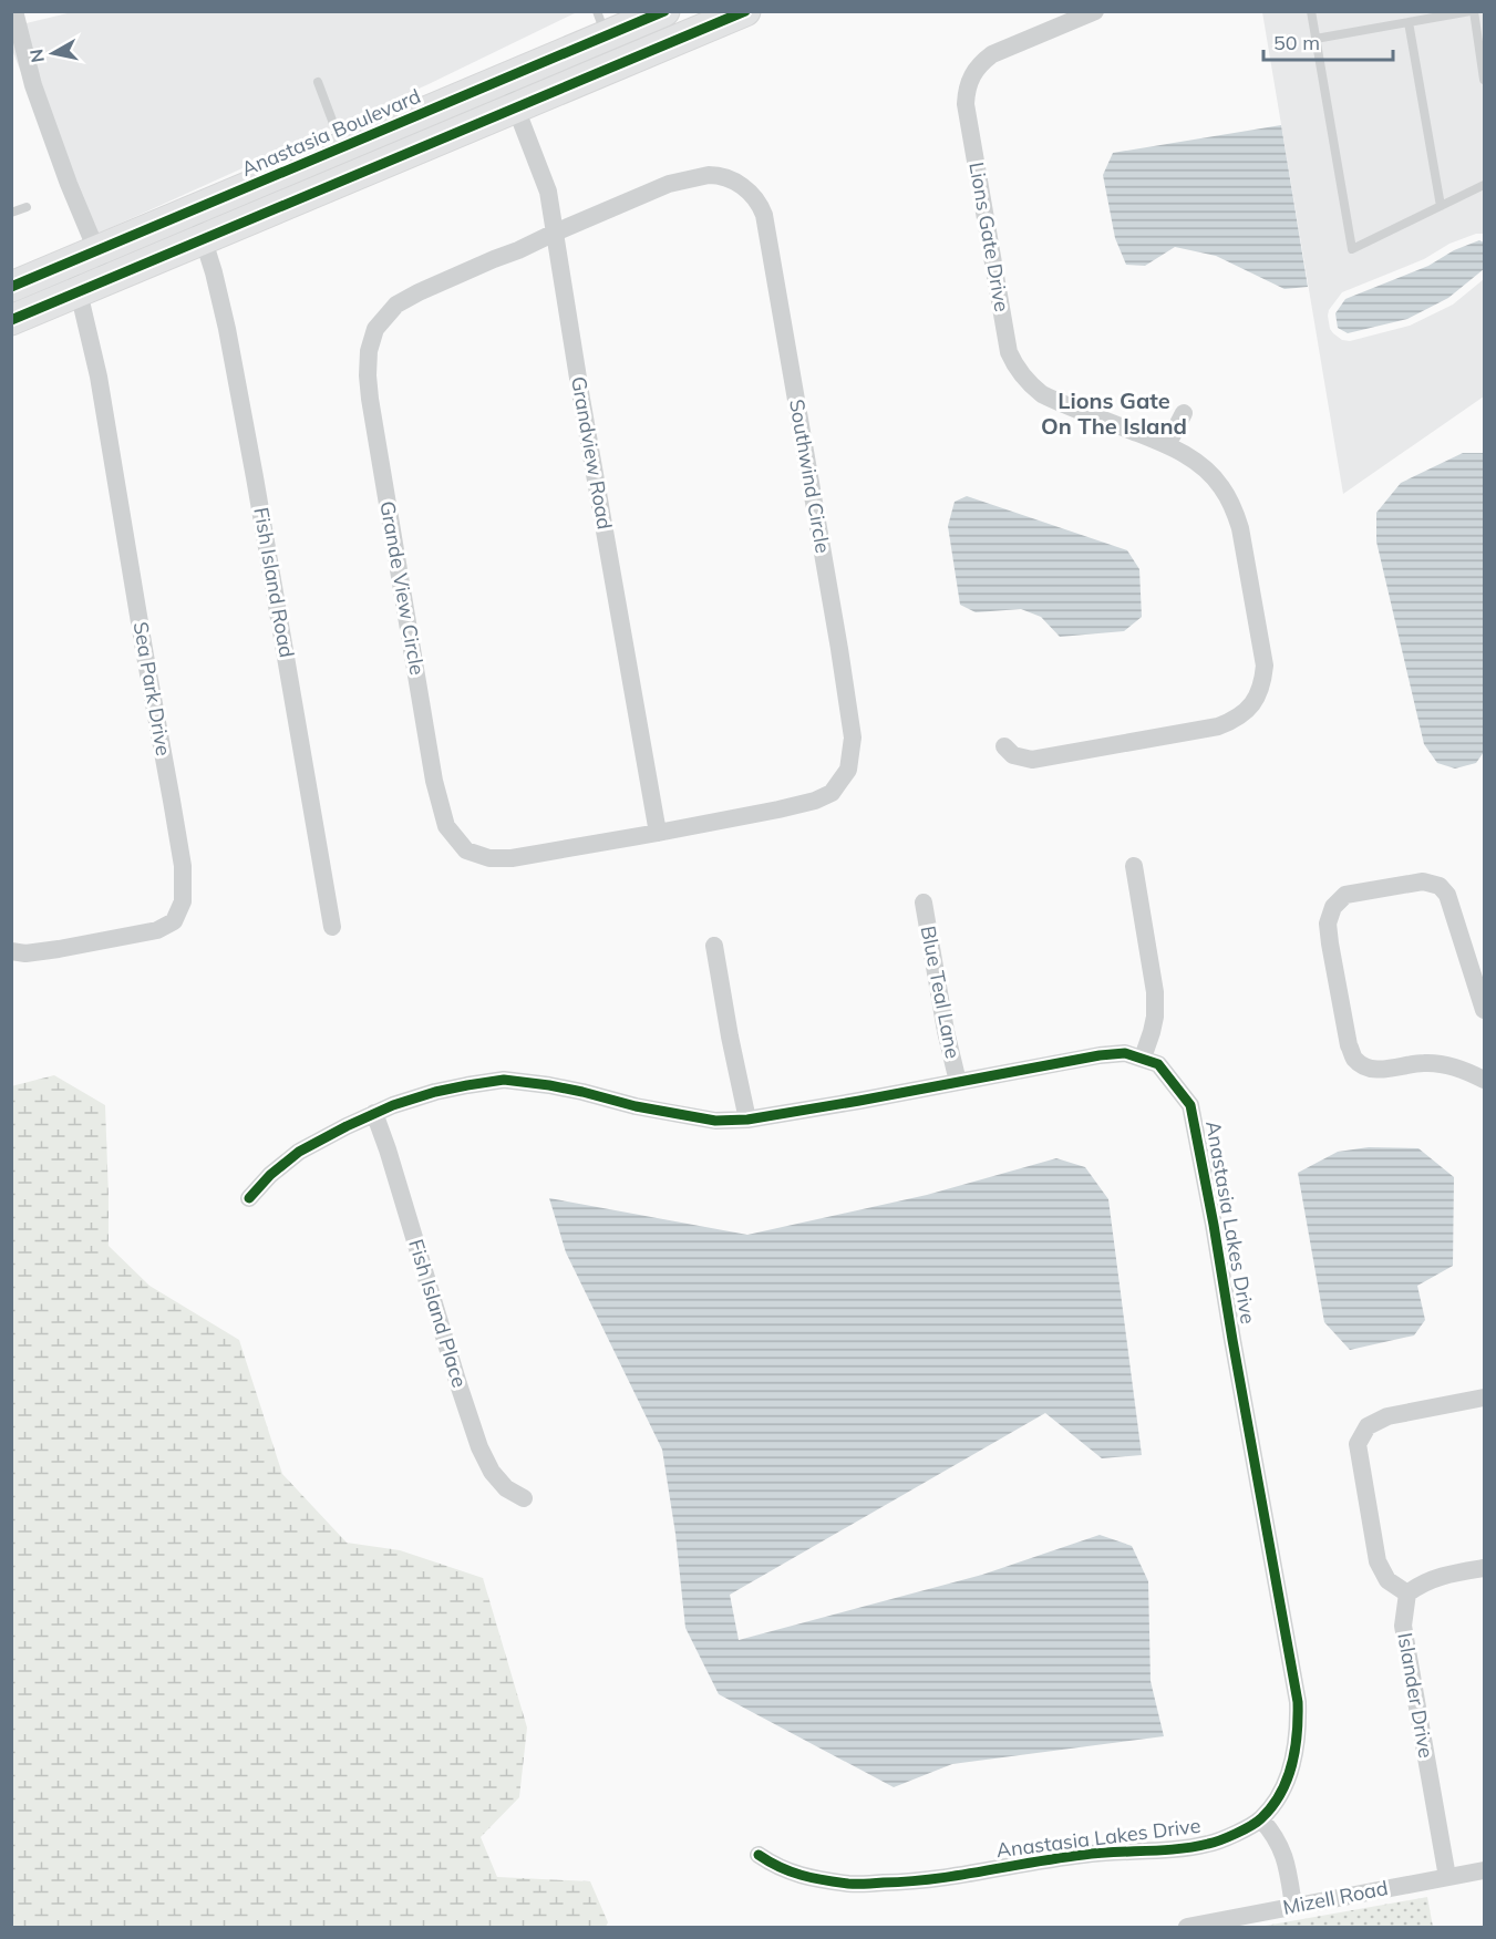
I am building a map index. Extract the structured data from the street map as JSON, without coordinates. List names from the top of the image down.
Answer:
{
  "streets": {
    "main road": ["Anastasia Boulevard"],
    "street": [
      "Lions Gate Drive",
      "Grandview Road",
      "Southwind Circle",
      "Fish Island Road",
      "Grande View Circle",
      "Sea Park Drive",
      "Blue Teal Lane",
      "Anastasia Lakes Drive",
      "Fish Island Place",
      "Islander Drive",
      "Mizell Road"
    ]
  },
  "crossings": [
    ["Anastasia Boulevard", "Grandview Road"],
    ["Anastasia Boulevard", "Fish Island Road"],
    ["Anastasia Boulevard", "Sea Park Drive"],
    ["Grandview Road", "Southwind Circle"],
    ["Grandview Road", "Grande View Circle"],
    ["Southwind Circle", "Grande View Circle"],
    ["Islander Drive", "Mizell Road"]
  ],
  "districts": ["Lions Gate On The Island"],
  "scale_bar": "50 m",
  "north": "left"
}
